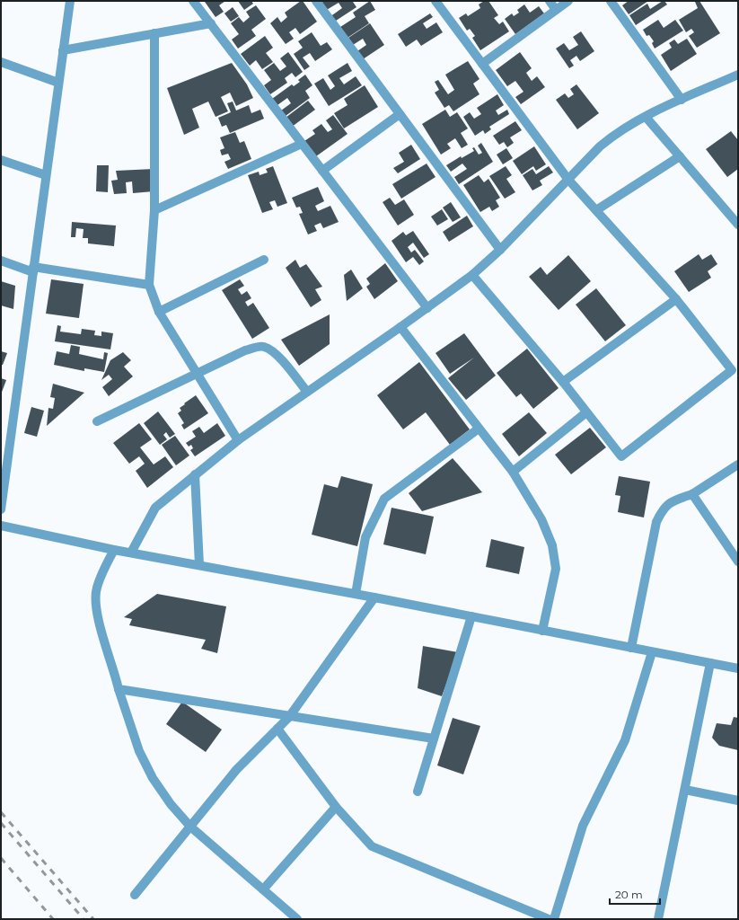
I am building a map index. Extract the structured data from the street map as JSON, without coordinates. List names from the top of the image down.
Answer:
{
  "scale_bar": "20 m"
}
